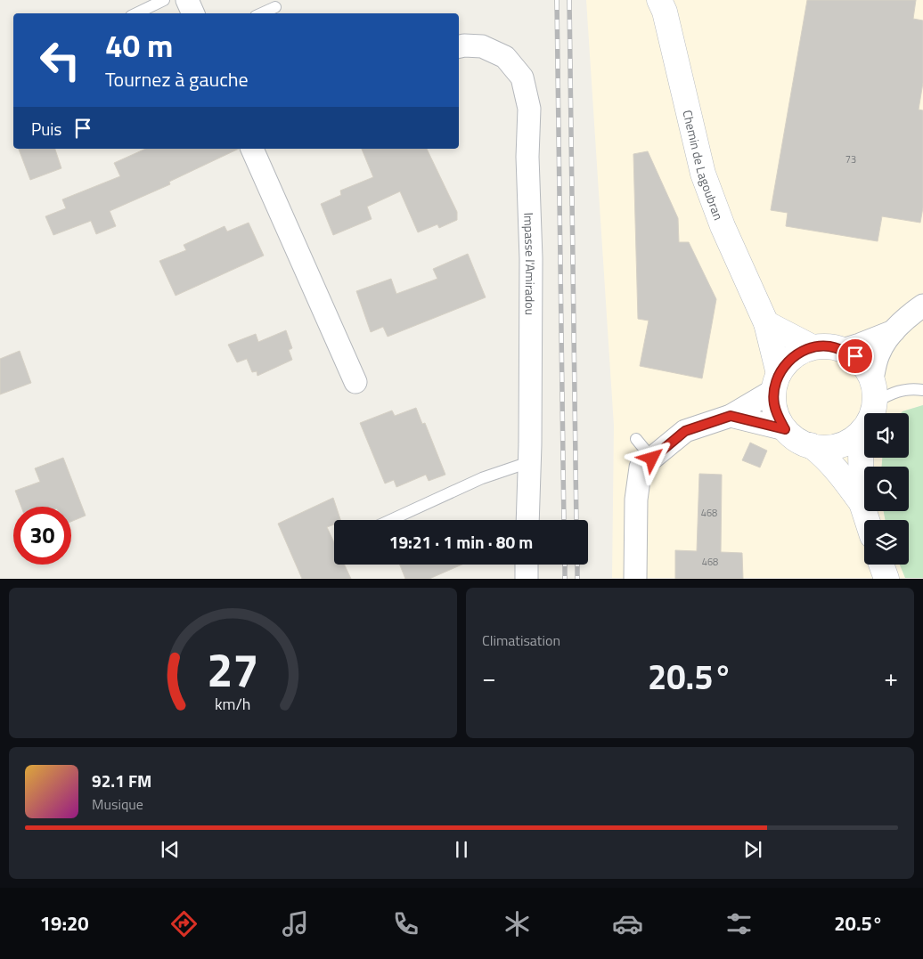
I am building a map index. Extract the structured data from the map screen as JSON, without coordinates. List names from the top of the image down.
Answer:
{
  "streets": {
    "main road": ["Chemin de Lagoubran"],
    "street": ["Impasse l'Amiradou"]
  },
  "house_numbers": ["73", "468", "468"],
  "page": {
    "turn": ["40 m", "Tournez à gauche"],
    "then": "Puis",
    "limit": "30",
    "trip": "19:21 · 1 min · 80 m",
    "tile": "Climatisation",
    "heat": ["−", "20.5°", "+"],
    "song": ["92.1 FM", "Musique"],
    "tabs": ["19:20", "20.5°"],
    "gauge": ["27", "km/h"]
  }
}
